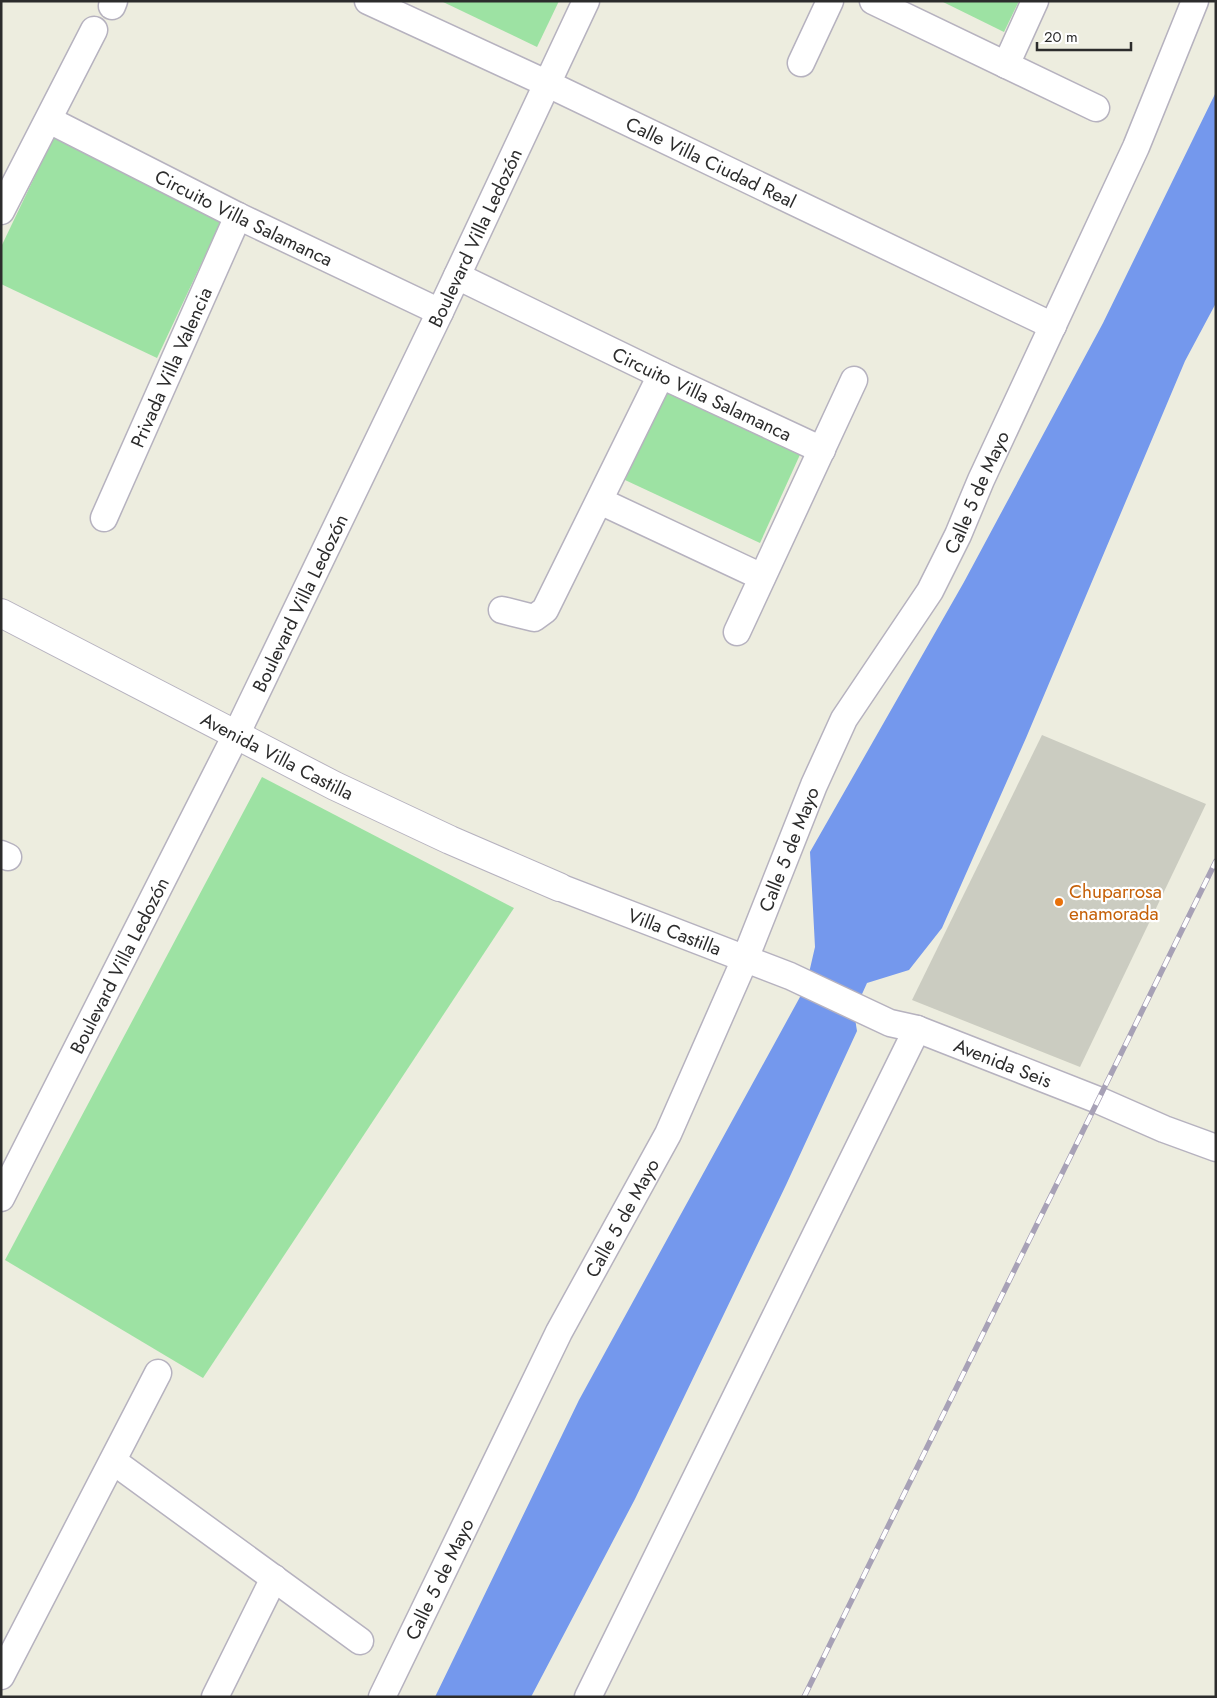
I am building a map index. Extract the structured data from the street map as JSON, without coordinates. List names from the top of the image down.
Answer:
{
  "streets": {
    "street": [
      "Calle Villa Ciudad Real",
      "Circuito Villa Salamanca",
      "Boulevard Villa Ledozón",
      "Privada Villa Valencia",
      "Calle 5 de Mayo",
      "Avenida Villa Castilla",
      "Villa Castilla",
      "Avenida Seis"
    ]
  },
  "crossings": [
    ["Calle Villa Ciudad Real", "Boulevard Villa Ledozón"],
    ["Calle Villa Ciudad Real", "Calle 5 de Mayo"],
    ["Circuito Villa Salamanca", "Boulevard Villa Ledozón"],
    ["Circuito Villa Salamanca", "Privada Villa Valencia"],
    ["Boulevard Villa Ledozón", "Avenida Villa Castilla"],
    ["Calle 5 de Mayo", "Villa Castilla"],
    ["Avenida Villa Castilla", "Villa Castilla"],
    ["Villa Castilla", "Avenida Seis"]
  ],
  "places": ["Chuparrosa enamorada"],
  "scale_bar": "20 m"
}
